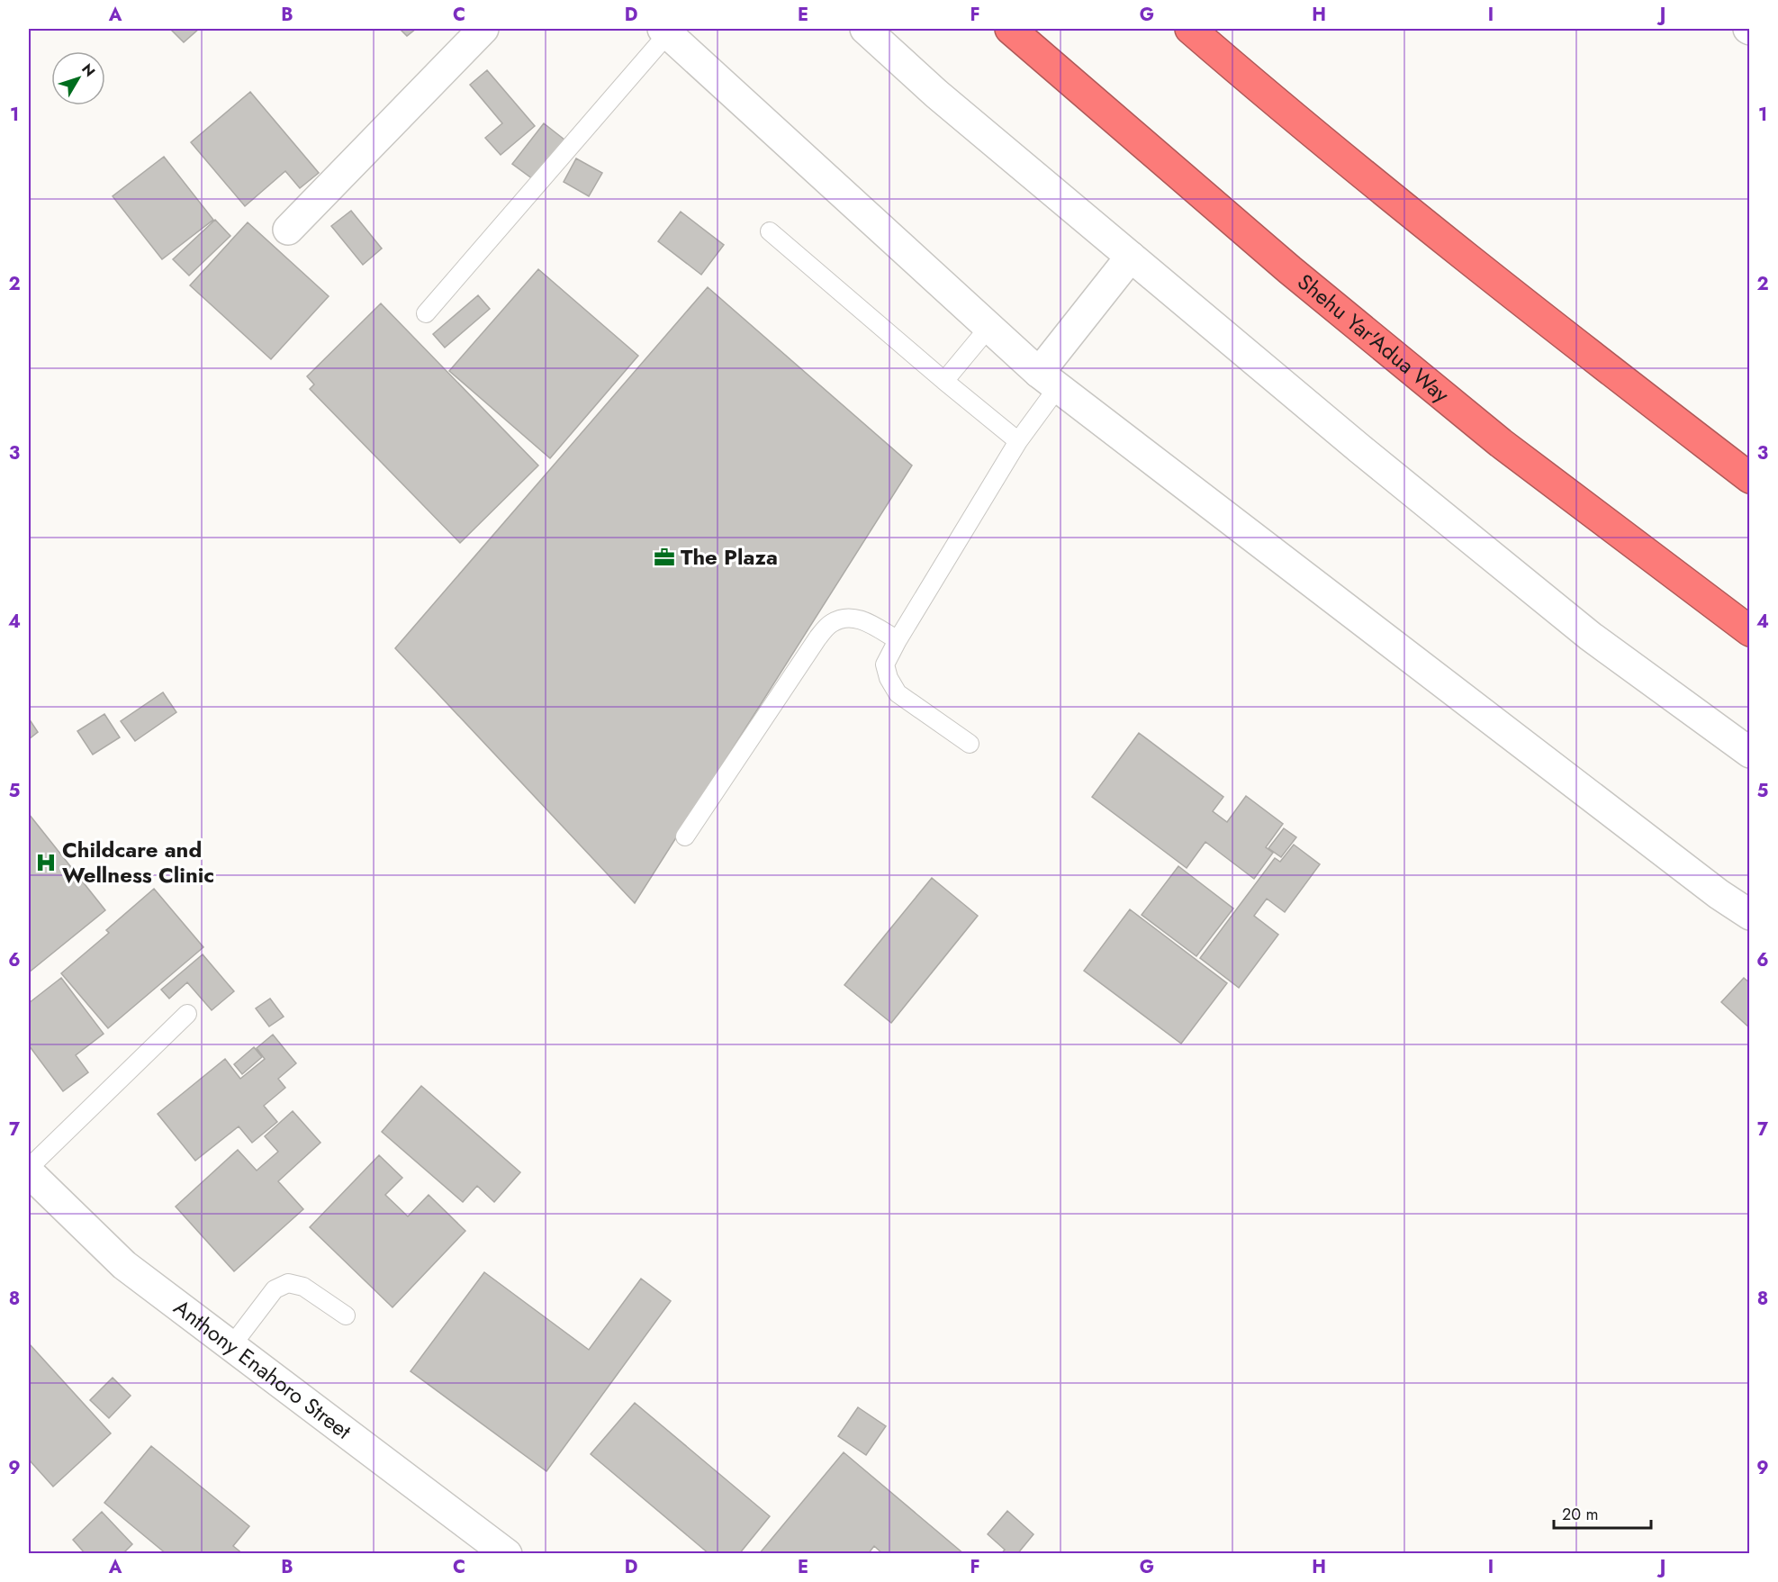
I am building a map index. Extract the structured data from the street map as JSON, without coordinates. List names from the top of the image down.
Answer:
{
  "streets": {
    "highway": ["Shehu Yar'Adua Way"],
    "street": ["Anthony Enahoro Street"]
  },
  "places": {
    "office": ["The Plaza"],
    "hospital": ["Childcare and Wellness Clinic"]
  },
  "scale_bar": "20 m",
  "north": "top right",
  "grid": {
    "columns": [
      "A",
      "B",
      "C",
      "D",
      "E",
      "F",
      "G",
      "H",
      "I",
      "J"
    ],
    "rows": [
      "1",
      "2",
      "3",
      "4",
      "5",
      "6",
      "7",
      "8",
      "9"
    ]
  }
}
